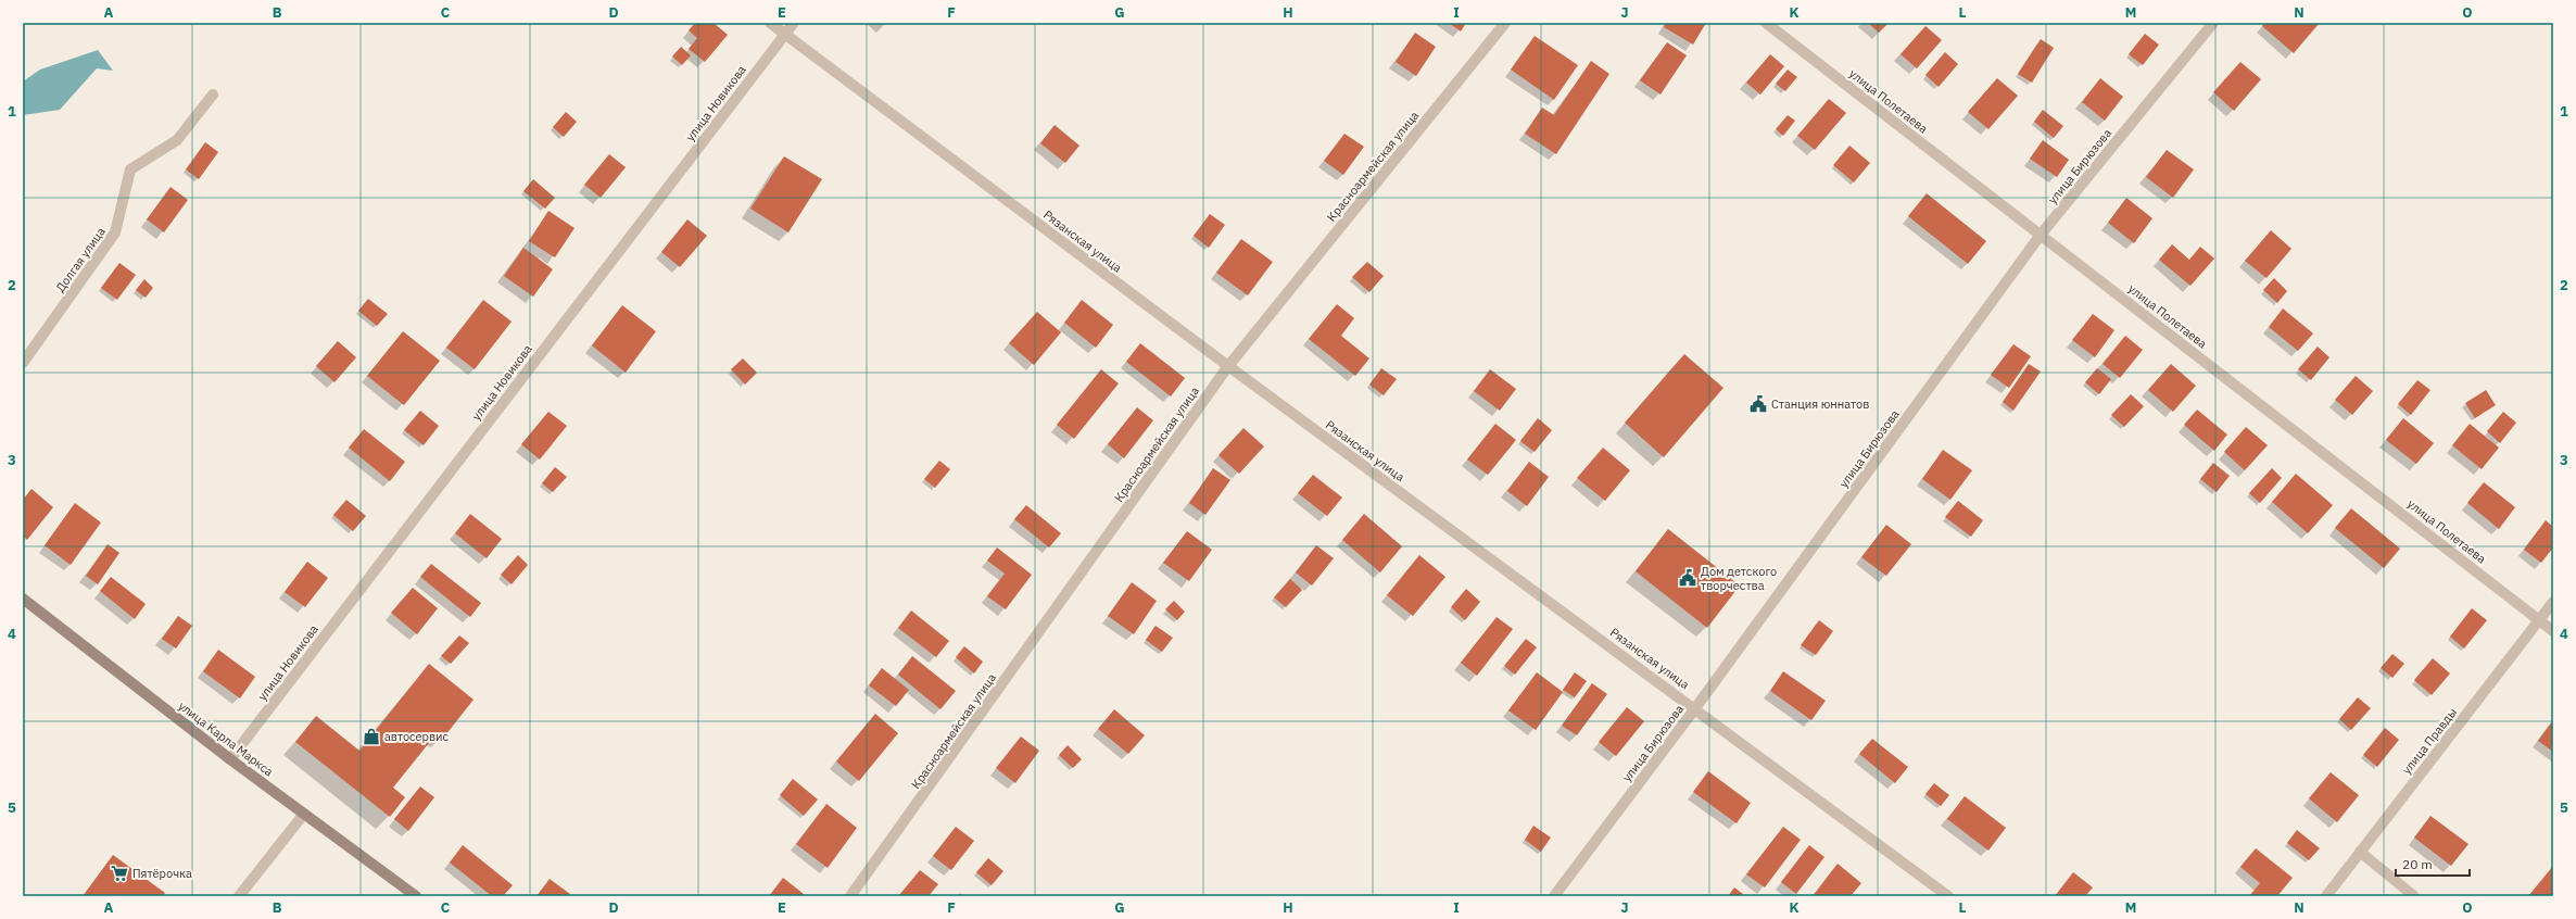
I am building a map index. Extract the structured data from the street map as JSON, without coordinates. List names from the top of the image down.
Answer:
{
  "streets": {
    "main road": ["улица Карла Маркса"],
    "street": [
      "улица Полетаева",
      "улица Новикова",
      "Красноармейская улица",
      "улица Бирюзова",
      "Рязанская улица",
      "Долгая улица",
      "улица Правды"
    ]
  },
  "crossings": [
    ["улица Полетаева", "улица Бирюзова"],
    ["улица Полетаева", "улица Правды"],
    ["улица Новикова", "Рязанская улица"],
    ["улица Новикова", "улица Карла Маркса"],
    ["Красноармейская улица", "Рязанская улица"],
    ["улица Бирюзова", "Рязанская улица"]
  ],
  "places": {
    "public building": ["Станция юннатов", "Дом детского творчества"],
    "shop": ["автосервис"],
    "supermarket": ["Пятёрочка"]
  },
  "scale_bar": "20 m",
  "grid": {
    "columns": [
      "A",
      "B",
      "C",
      "D",
      "E",
      "F",
      "G",
      "H",
      "I",
      "J",
      "K",
      "L",
      "M",
      "N",
      "O"
    ],
    "rows": [
      "1",
      "2",
      "3",
      "4",
      "5"
    ]
  }
}
